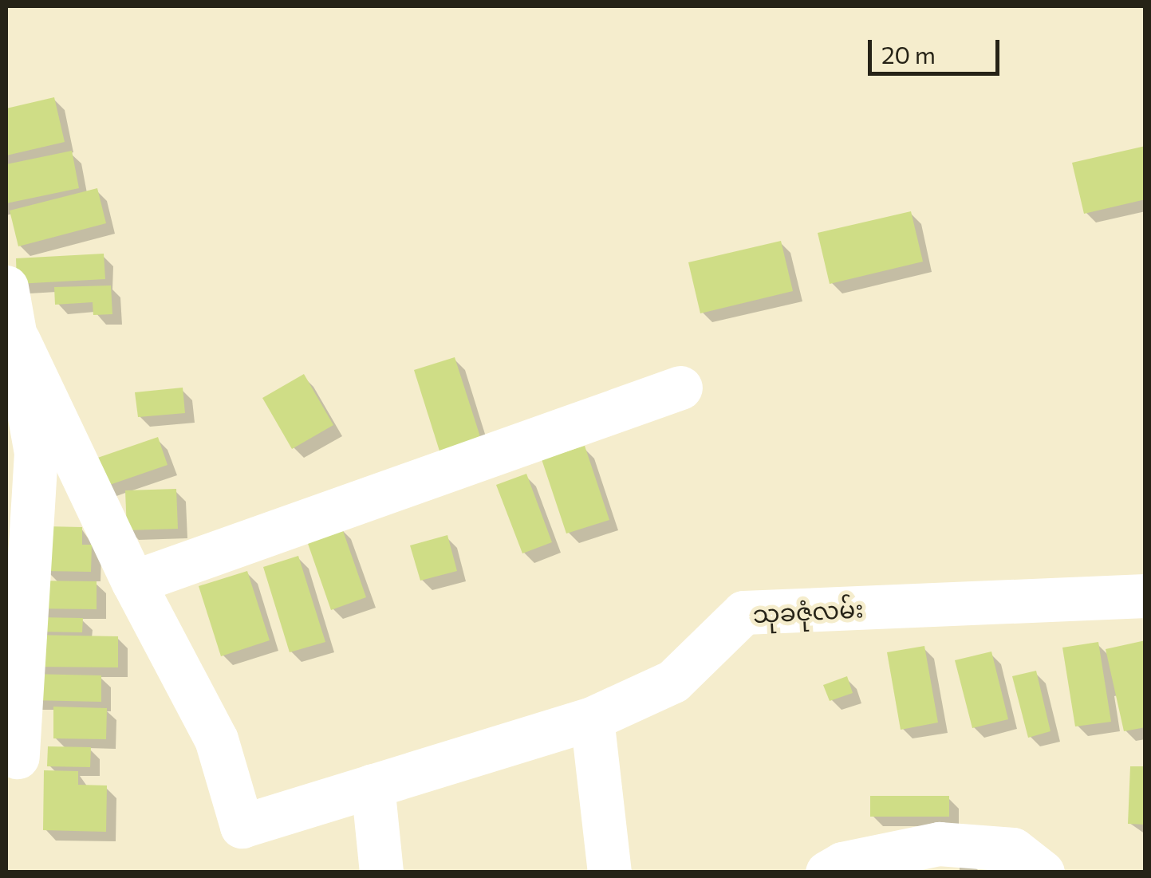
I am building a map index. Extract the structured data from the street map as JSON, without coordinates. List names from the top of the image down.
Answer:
{
  "streets": {
    "street": ["သုခဇုံလမ်း"]
  },
  "scale_bar": "20 m"
}
